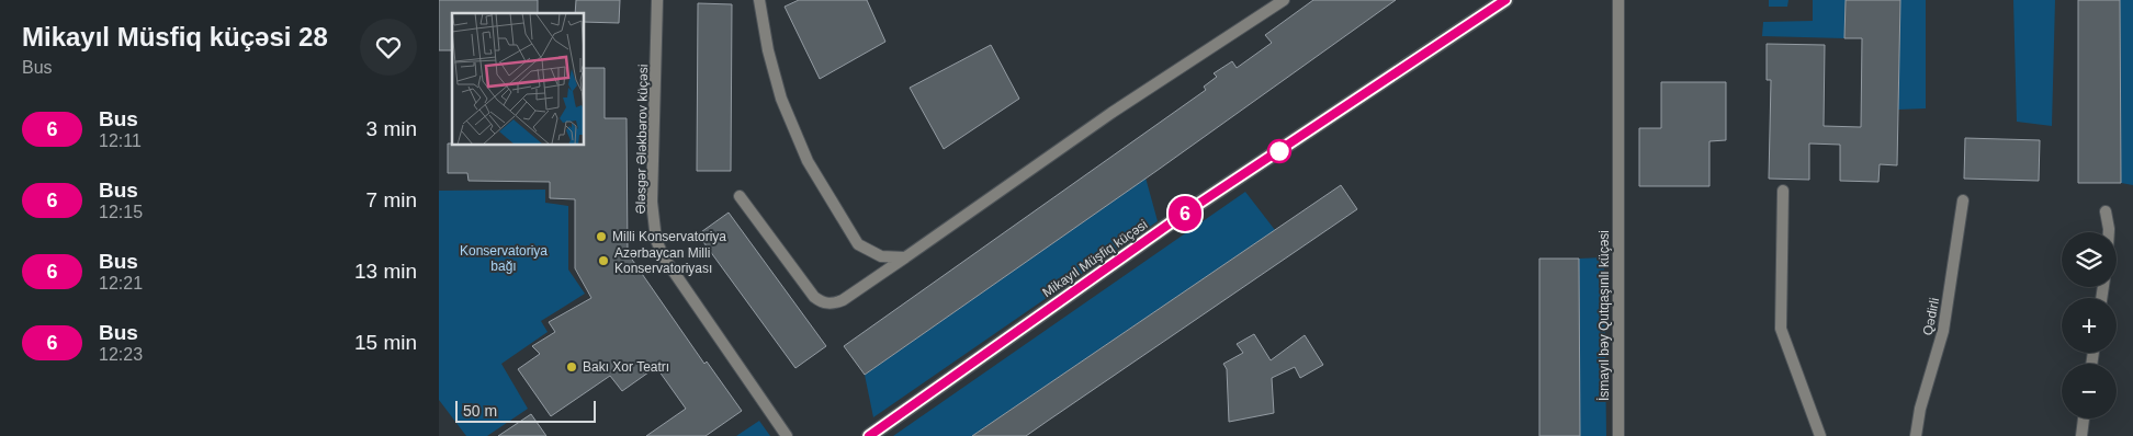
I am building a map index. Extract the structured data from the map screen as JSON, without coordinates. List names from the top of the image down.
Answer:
{
  "streets": {
    "main road": ["Mikayıl Müşfiq küçəsi"],
    "street": ["Ələsgər Ələkbərov küçəsi", "İsmayıl bəy Qutqaşınlı küçəsi", "Qədirli"]
  },
  "parks": ["Konservatoriya bağı"],
  "places": ["Milli Konservatoriya", "Azərbaycan Milli Konservatoriyası", "Bakı Xor Teatrı"],
  "lines": ["bus line 6"],
  "scale_bar": "50 m",
  "page": {
    "heading": ["Mikayıl Müsfiq küçəsi 28", "Bus"],
    "on_map": "6",
    "list": [
      {
        "mark": "6",
        "name": "Bus",
        "note": "12:11",
        "value": "3 min"
      },
      {
        "mark": "6",
        "name": "Bus",
        "note": "12:15",
        "value": "7 min"
      },
      {
        "mark": "6",
        "name": "Bus",
        "note": "12:21",
        "value": "13 min"
      },
      {
        "mark": "6",
        "name": "Bus",
        "note": "12:23",
        "value": "15 min"
      }
    ],
    "map_buttons": ["+", "−"],
    "scale": "50 m"
  }
}
